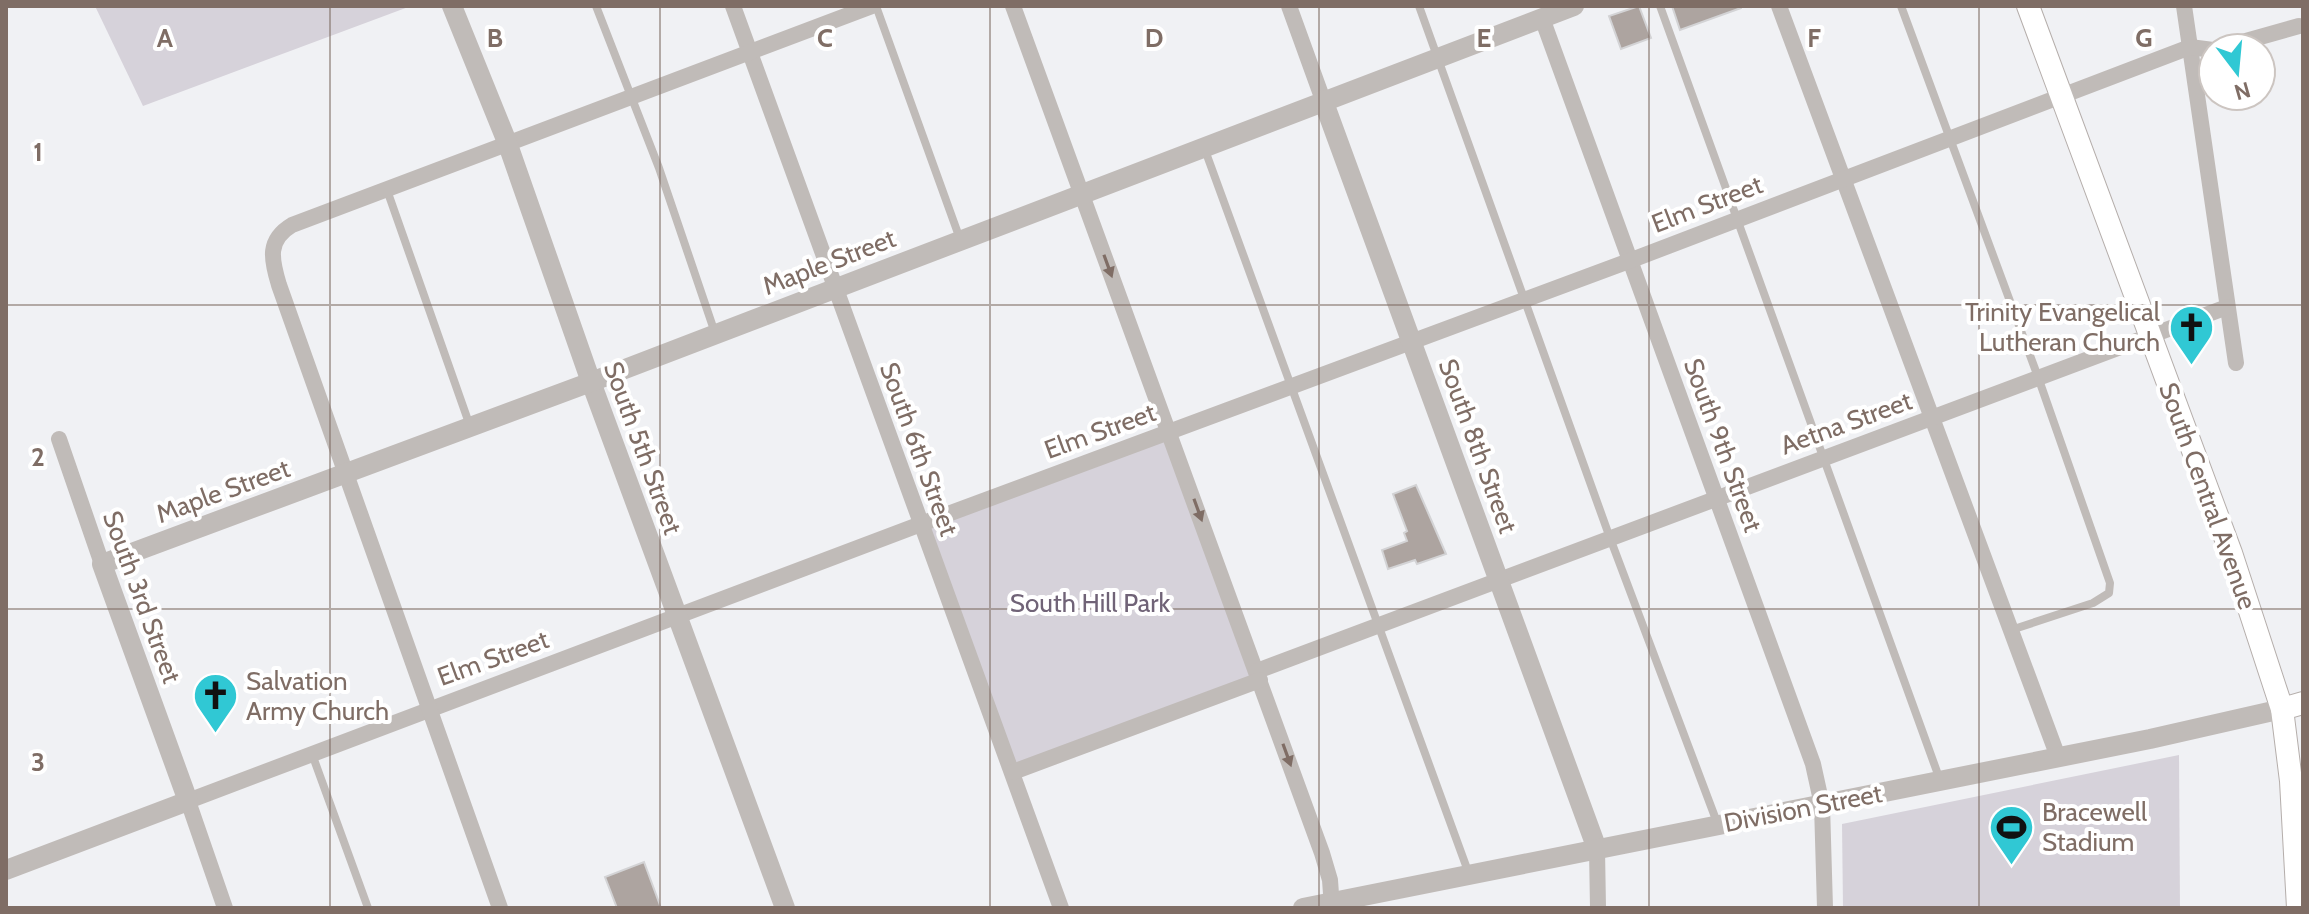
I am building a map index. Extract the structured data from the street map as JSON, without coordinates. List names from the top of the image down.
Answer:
{
  "streets": {
    "main road": ["South Central Avenue"],
    "street": [
      "Elm Street",
      "Maple Street",
      "Aetna Street",
      "South 9th Street",
      "South 8th Street",
      "South 5th Street",
      "South 6th Street",
      "South 3rd Street",
      "Division Street"
    ]
  },
  "crossings": [
    ["Elm Street", "South 9th Street"],
    ["Elm Street", "South 8th Street"],
    ["Elm Street", "South 5th Street"],
    ["Elm Street", "South 6th Street"],
    ["Elm Street", "South Central Avenue"],
    ["Elm Street", "South 3rd Street"],
    ["Maple Street", "South 9th Street"],
    ["Maple Street", "South 8th Street"],
    ["Maple Street", "South 5th Street"],
    ["Maple Street", "South 6th Street"],
    ["Maple Street", "South 3rd Street"],
    ["Aetna Street", "South 9th Street"],
    ["Aetna Street", "South 8th Street"],
    ["Aetna Street", "South 6th Street"],
    ["Aetna Street", "South Central Avenue"],
    ["South 9th Street", "Division Street"],
    ["South 8th Street", "Division Street"],
    ["South Central Avenue", "Division Street"]
  ],
  "parks": ["South Hill Park"],
  "places": {
    "church": ["Trinity Evangelical Lutheran Church", "Salvation Army Church"],
    "sports": ["Bracewell Stadium"]
  },
  "north": "bottom",
  "grid": {
    "columns": [
      "A",
      "B",
      "C",
      "D",
      "E",
      "F",
      "G"
    ],
    "rows": ["1", "2", "3"]
  }
}
